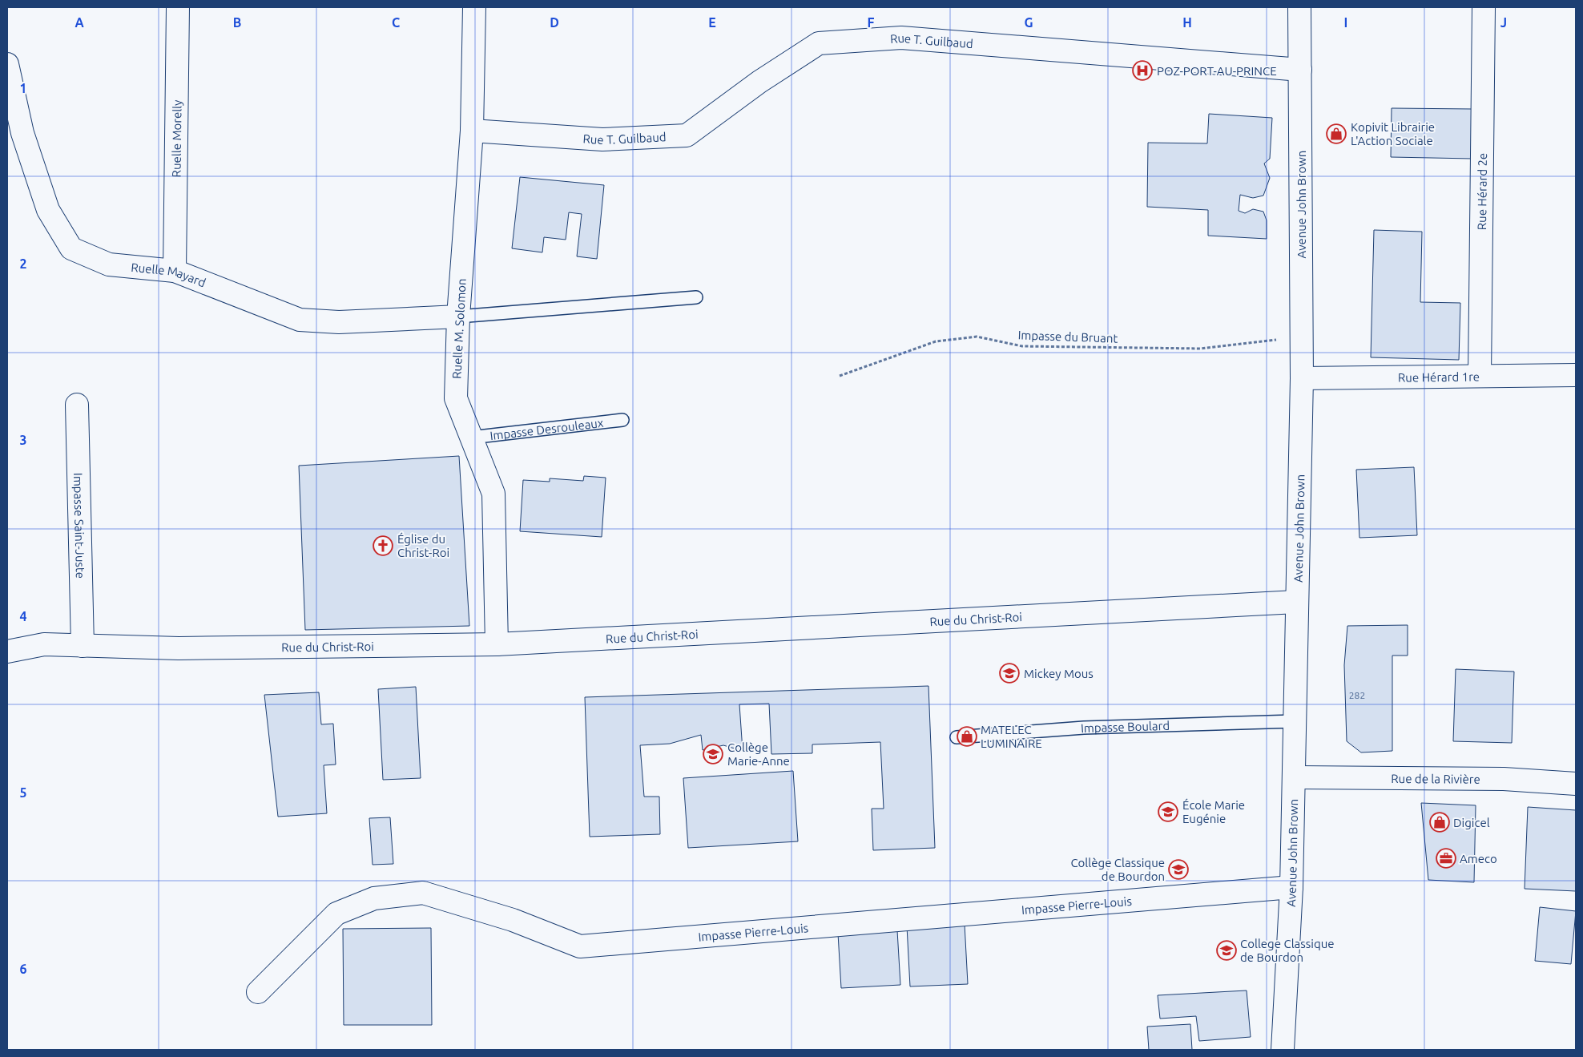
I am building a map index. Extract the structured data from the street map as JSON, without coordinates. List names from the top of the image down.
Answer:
{
  "streets": {
    "street": [
      "Rue T. Guilbaud",
      "Ruelle Morelly",
      "Rue Hérard 2e",
      "Avenue John Brown",
      "Ruelle Mayard",
      "Ruelle M. Solomon",
      "Rue Hérard 1re",
      "Impasse Saint-Juste",
      "Rue du Christ-Roi",
      "Rue de la Rivière",
      "Impasse Pierre-Louis"
    ],
    "lane": ["Impasse Desrouleaux", "Impasse Boulard"],
    "path": ["Impasse du Bruant"]
  },
  "crossings": [
    ["Rue T. Guilbaud", "Avenue John Brown"],
    ["Rue T. Guilbaud", "Ruelle M. Solomon"],
    ["Ruelle Morelly", "Ruelle Mayard"],
    ["Rue Hérard 2e", "Rue Hérard 1re"],
    ["Avenue John Brown", "Impasse du Bruant"],
    ["Avenue John Brown", "Rue Hérard 1re"],
    ["Avenue John Brown", "Rue du Christ-Roi"],
    ["Avenue John Brown", "Impasse Boulard"],
    ["Avenue John Brown", "Rue de la Rivière"],
    ["Avenue John Brown", "Impasse Pierre-Louis"],
    ["Ruelle Mayard", "Ruelle M. Solomon"],
    ["Ruelle M. Solomon", "Impasse Desrouleaux"],
    ["Ruelle M. Solomon", "Rue du Christ-Roi"],
    ["Impasse Saint-Juste", "Rue du Christ-Roi"]
  ],
  "places": {
    "hospital": ["POZ-PORT-AU-PRINCE"],
    "shop": ["Kopivit Librairie L'Action Sociale", "MATELEC LUMINAIRE", "Digicel"],
    "church": ["Église du Christ-Roi"],
    "school or university": [
      "Mickey Mous",
      "Collège Marie-Anne",
      "École Marie Eugénie",
      "Collège Classique de Bourdon",
      "College Classique de Bourdon"
    ],
    "office": ["Ameco"]
  },
  "house_numbers": ["282"],
  "grid": {
    "columns": [
      "A",
      "B",
      "C",
      "D",
      "E",
      "F",
      "G",
      "H",
      "I",
      "J"
    ],
    "rows": [
      "1",
      "2",
      "3",
      "4",
      "5",
      "6"
    ]
  }
}
